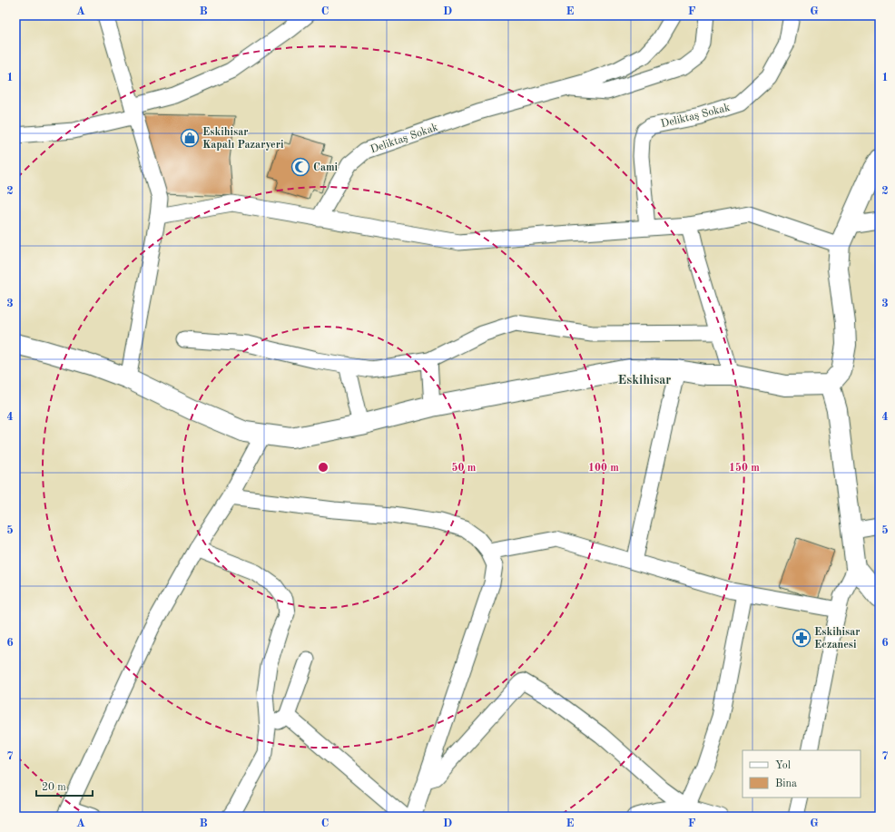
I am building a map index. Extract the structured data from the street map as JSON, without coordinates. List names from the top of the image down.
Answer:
{
  "streets": {
    "street": ["Deliktaş Sokak"]
  },
  "districts": ["Eskihisar"],
  "places": {
    "shop": ["Eskihisar Kapalı Pazaryeri"],
    "mosque": ["Cami"],
    "pharmacy": ["Eskihisar Eczanesi"]
  },
  "legend": ["Yol", "Bina"],
  "scale_bar": "20 m",
  "grid": {
    "columns": [
      "A",
      "B",
      "C",
      "D",
      "E",
      "F",
      "G"
    ],
    "rows": [
      "1",
      "2",
      "3",
      "4",
      "5",
      "6",
      "7"
    ]
  },
  "rings": ["50 m", "100 m", "150 m"]
}
